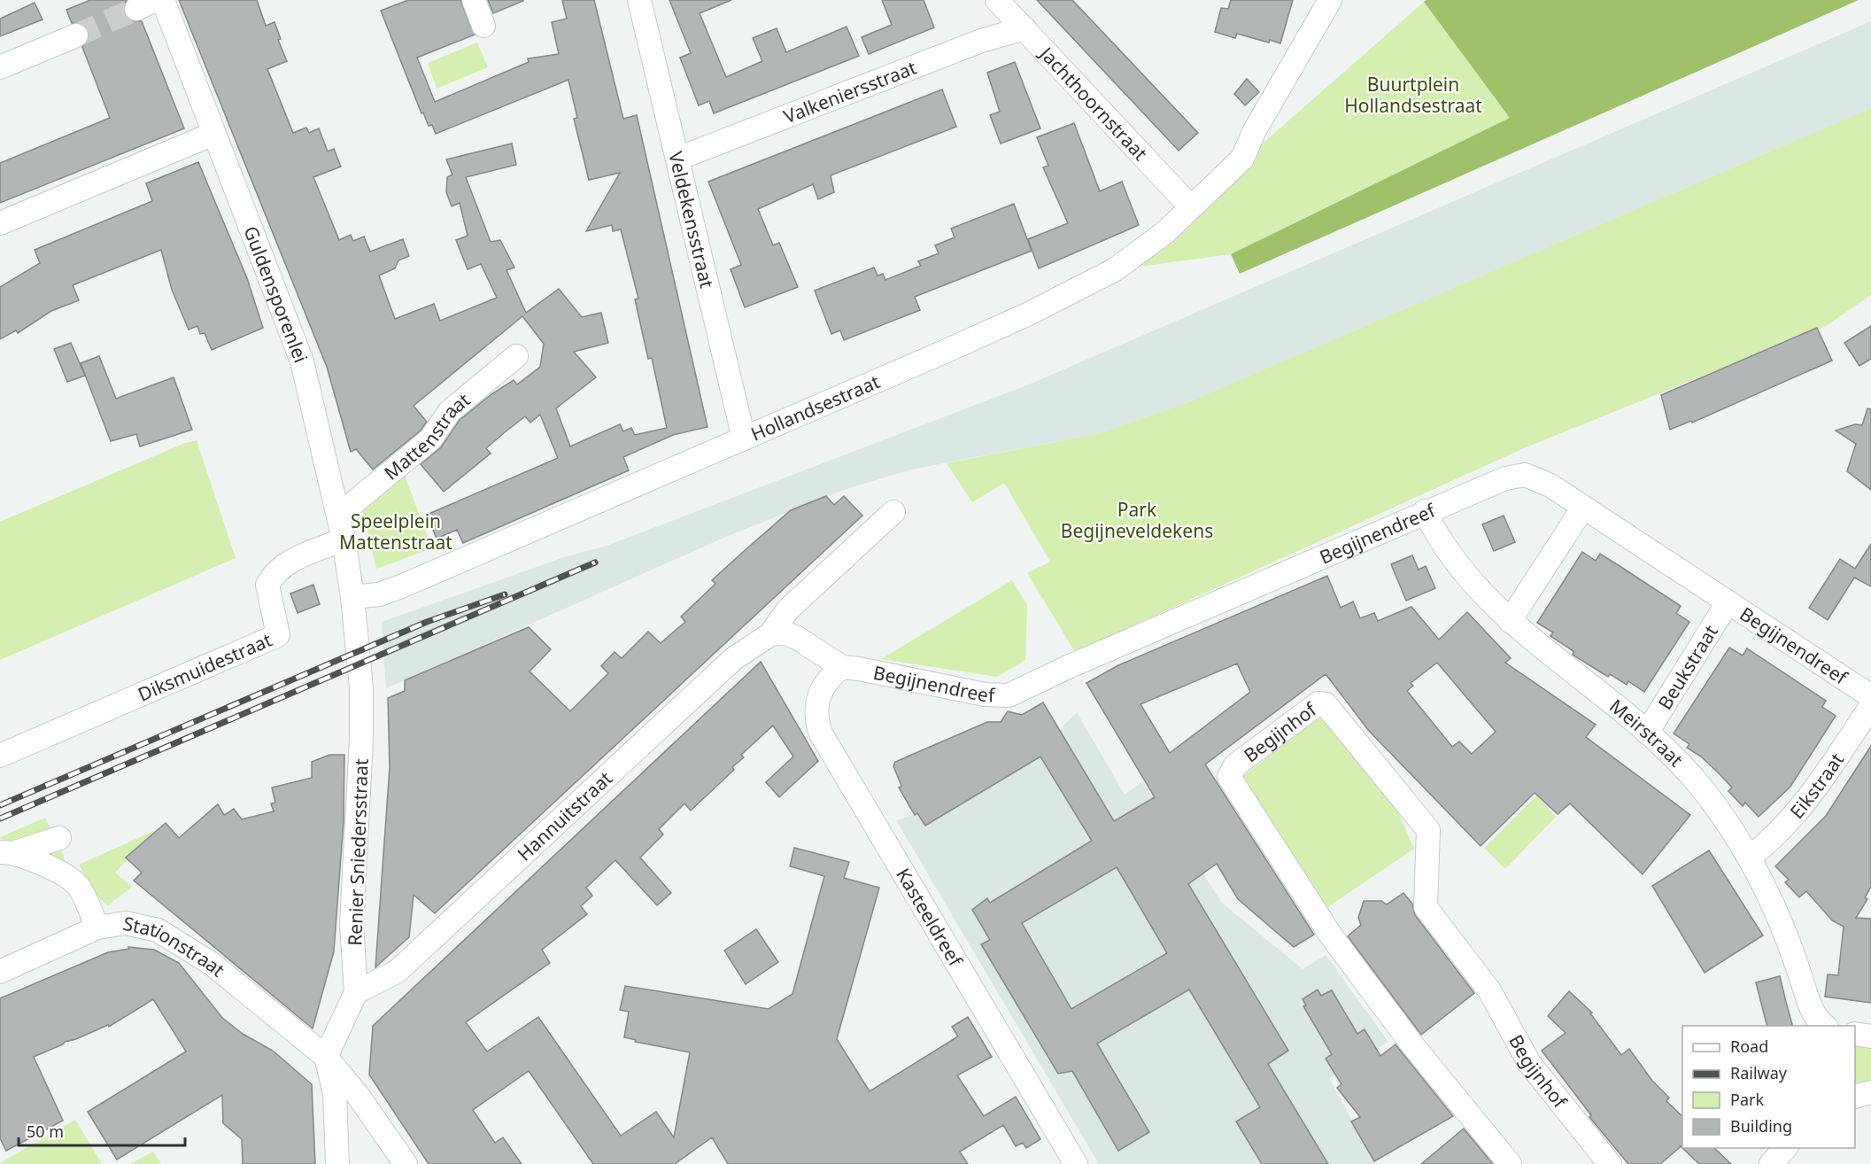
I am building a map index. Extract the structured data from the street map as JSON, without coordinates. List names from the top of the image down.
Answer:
{
  "streets": {
    "street": [
      "Valkeniersstraat",
      "Jachthoornstraat",
      "Veldekensstraat",
      "Guldensporenlei",
      "Hollandsestraat",
      "Mattenstraat",
      "Begijnendreef",
      "Diksmuidestraat",
      "Beukstraat",
      "Begijnhof",
      "Meirstraat",
      "Eikstraat",
      "Hannuitstraat",
      "Renier Sniedersstraat",
      "Kasteeldreef",
      "Stationstraat"
    ]
  },
  "crossings": [
    ["Valkeniersstraat", "Jachthoornstraat"],
    ["Valkeniersstraat", "Veldekensstraat"],
    ["Jachthoornstraat", "Hollandsestraat"],
    ["Veldekensstraat", "Hollandsestraat"],
    ["Guldensporenlei", "Hollandsestraat"],
    ["Guldensporenlei", "Mattenstraat"],
    ["Guldensporenlei", "Diksmuidestraat"],
    ["Guldensporenlei", "Renier Sniedersstraat"],
    ["Hollandsestraat", "Renier Sniedersstraat"],
    ["Begijnendreef", "Beukstraat"],
    ["Begijnendreef", "Meirstraat"],
    ["Begijnendreef", "Kasteeldreef"],
    ["Beukstraat", "Meirstraat"],
    ["Meirstraat", "Eikstraat"],
    ["Hannuitstraat", "Renier Sniedersstraat"],
    ["Renier Sniedersstraat", "Stationstraat"]
  ],
  "parks": ["Buurtplein Hollandsestraat", "Park Begijneveldekens", "Speelplein Mattenstraat"],
  "legend": [
    "Road",
    "Railway",
    "Park",
    "Building"
  ],
  "scale_bar": "50 m"
}
